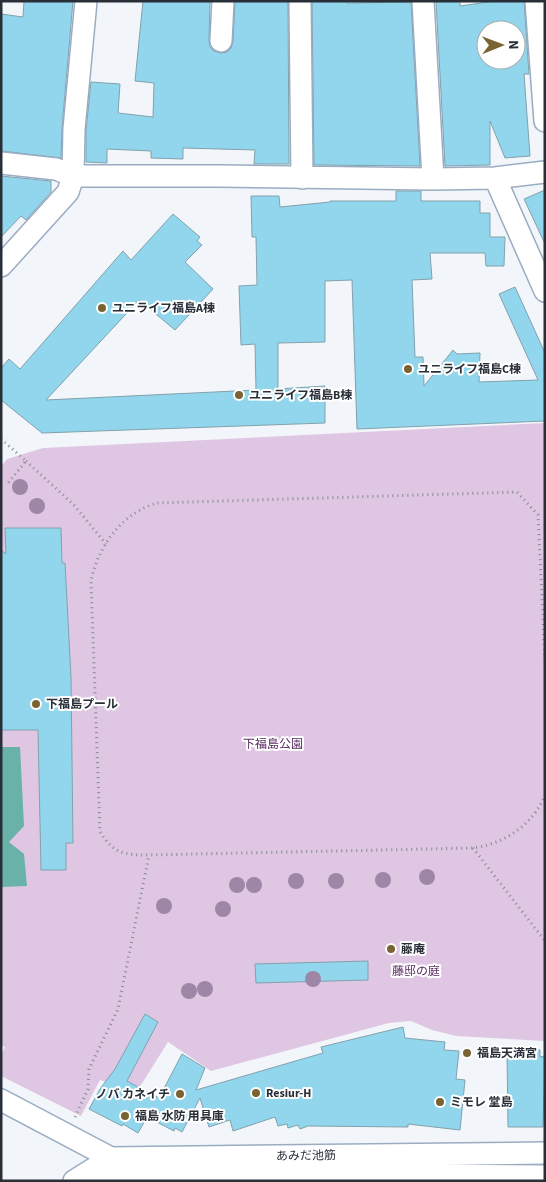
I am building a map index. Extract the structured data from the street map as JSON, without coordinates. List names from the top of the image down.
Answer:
{
  "streets": {
    "street": ["あみだ池筋"]
  },
  "parks": ["下福島公園", "藤邸の庭"],
  "places": [
    "ユニライフ福島A棟",
    "ユニライフ福島C棟",
    "ユニライフ福島B棟",
    "下福島プール",
    "藤庵",
    "福島天満宮",
    "Resiur-H",
    "ノバ カネイチ",
    "ミモレ 堂島",
    "福島 水防 用具庫"
  ],
  "north": "right"
}
